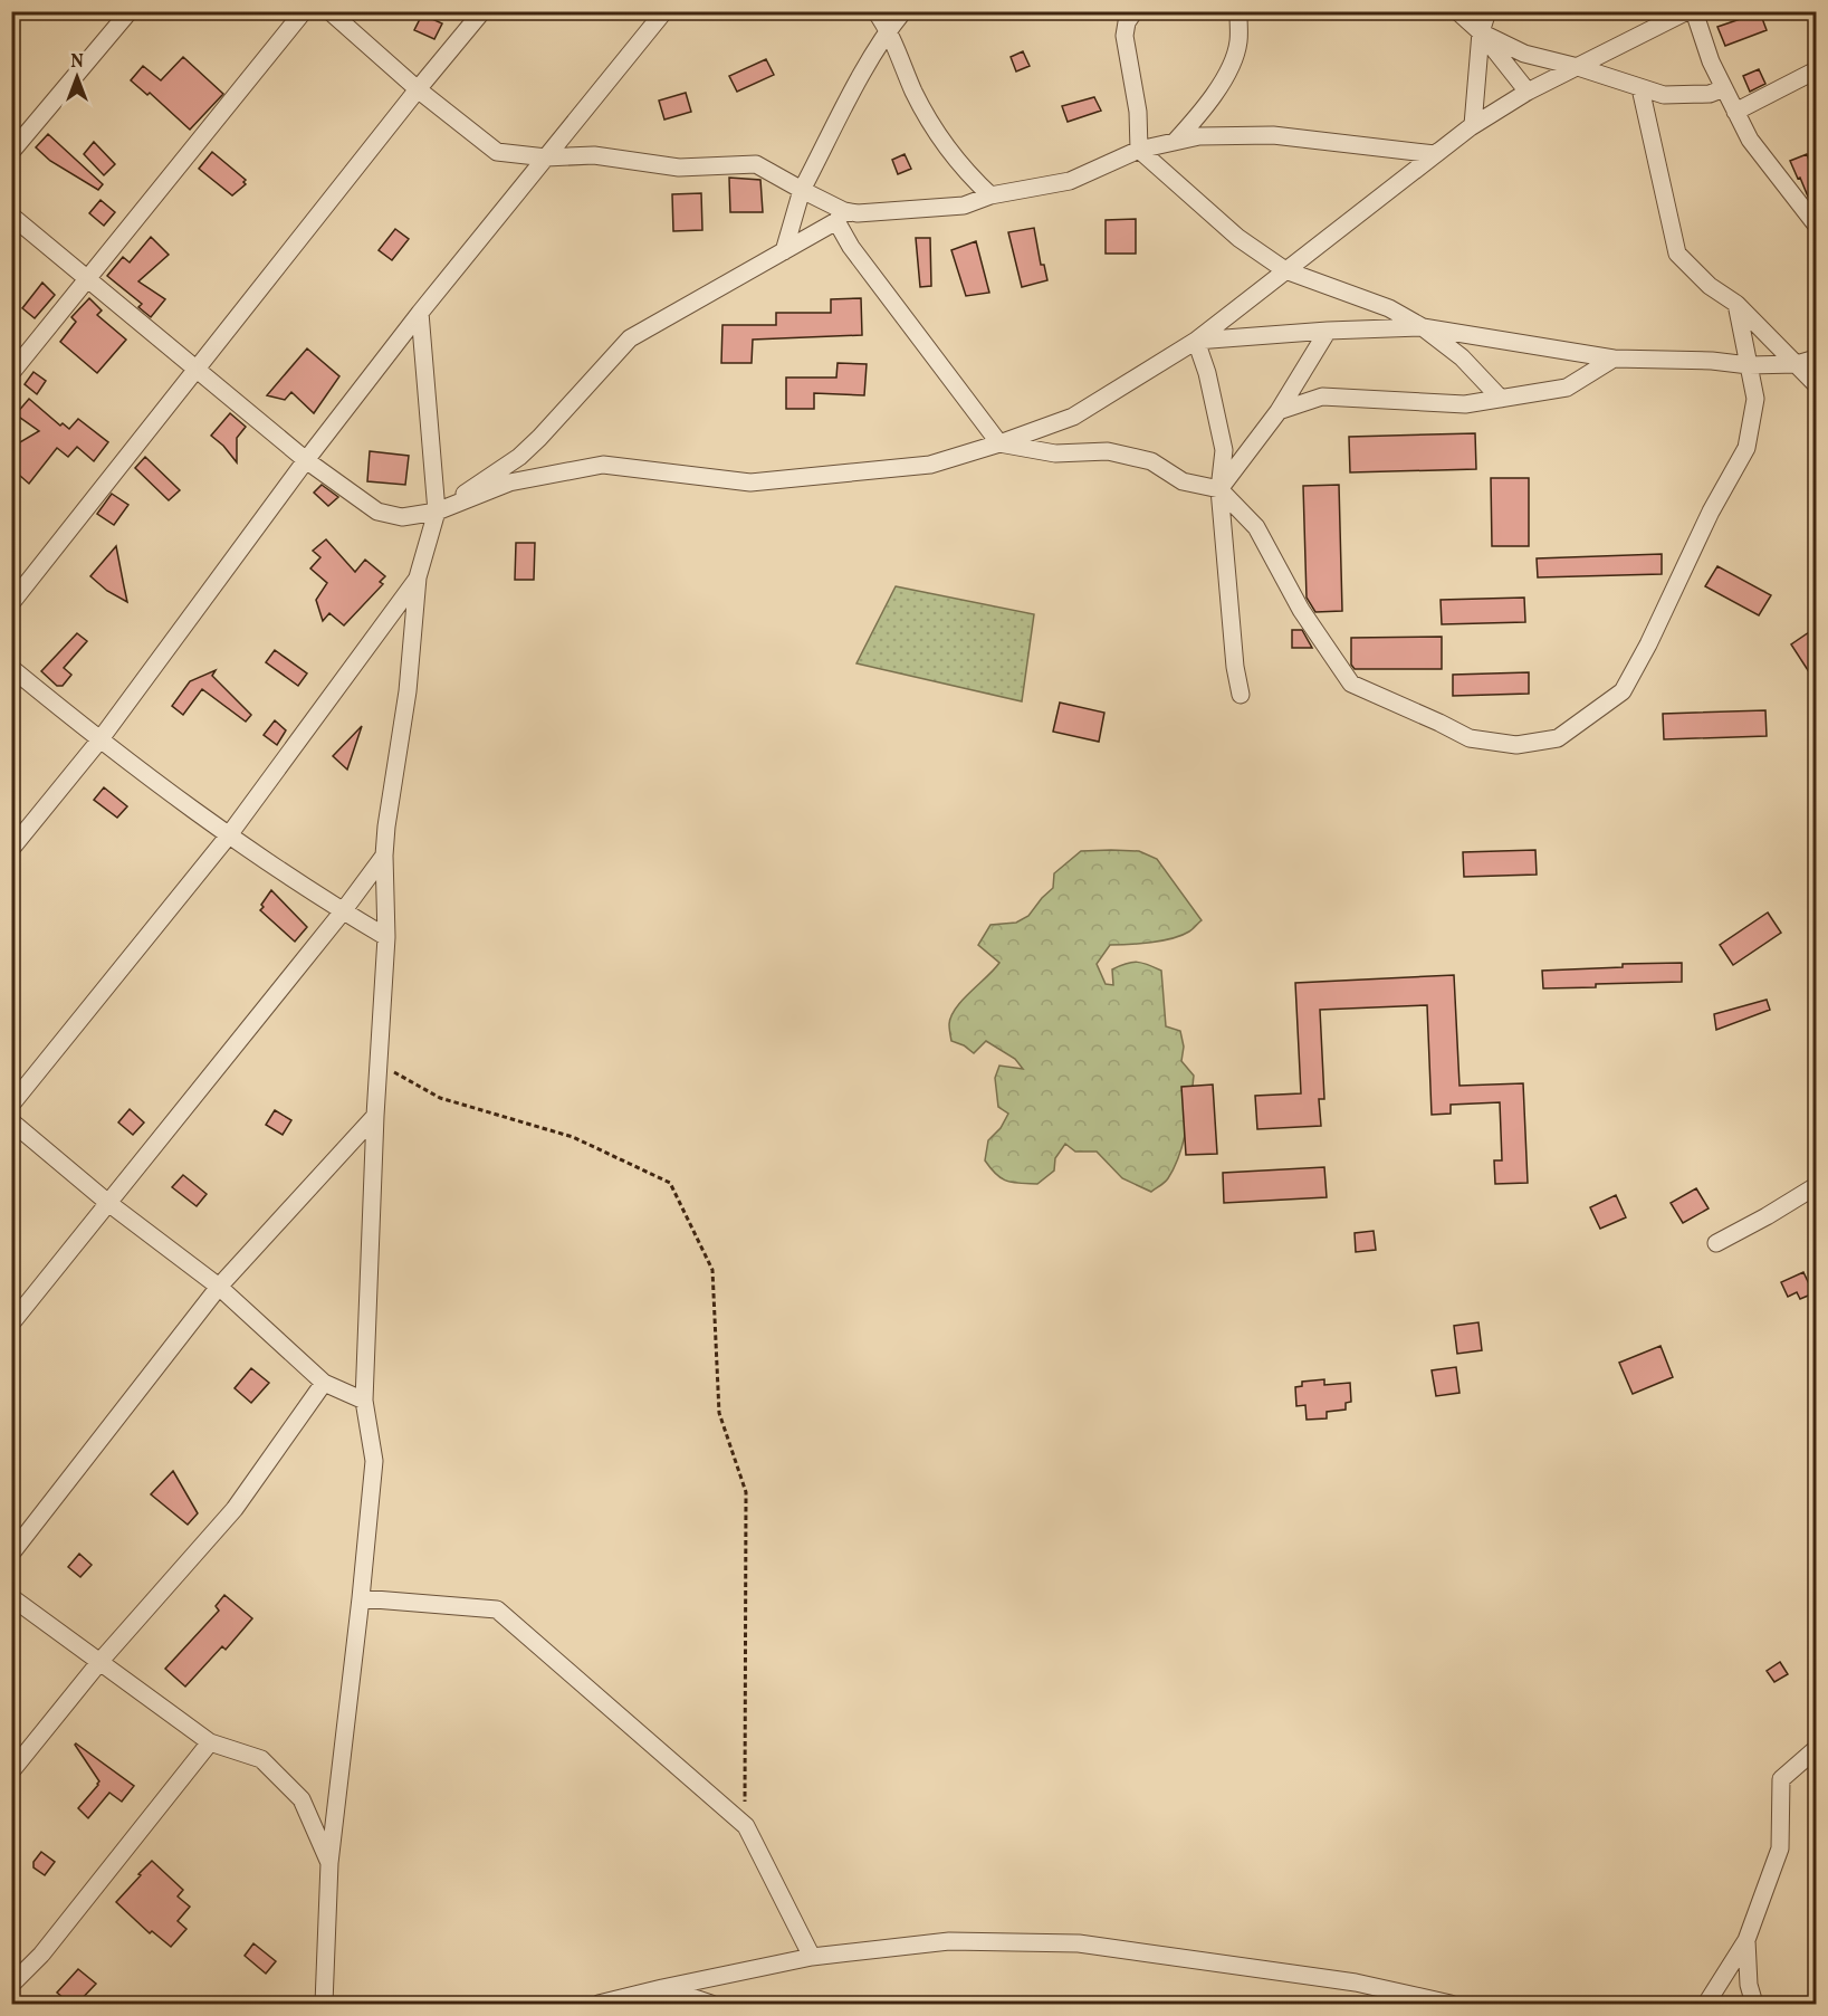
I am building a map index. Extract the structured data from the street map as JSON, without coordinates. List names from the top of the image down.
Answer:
{
  "north": "top"
}
